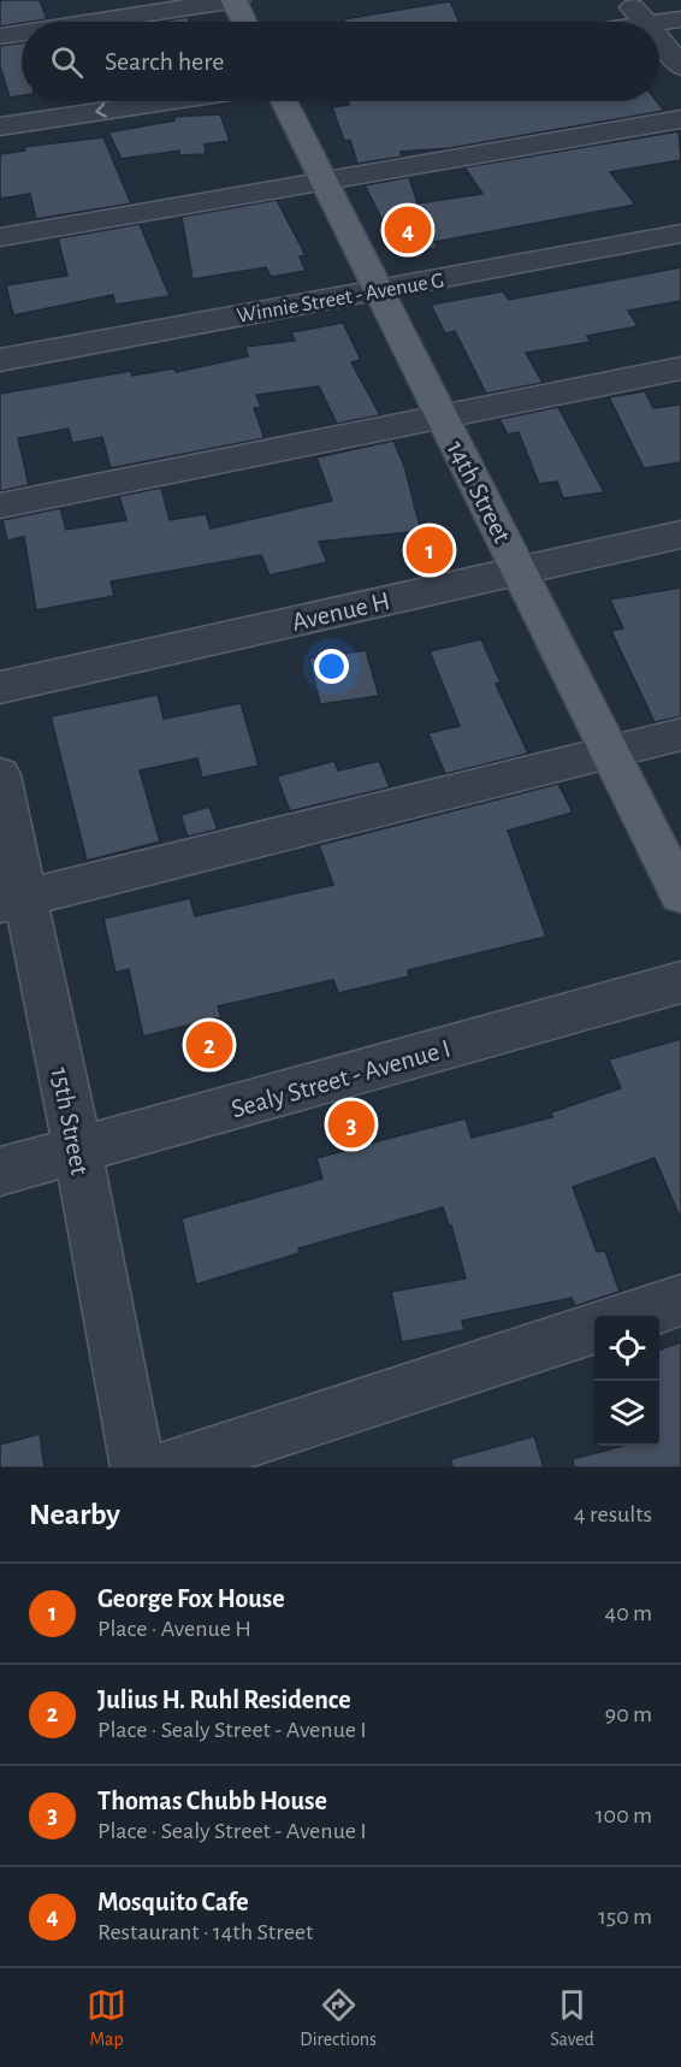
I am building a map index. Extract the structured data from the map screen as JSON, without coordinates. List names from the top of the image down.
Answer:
{
  "streets": {
    "main road": ["14th Street"],
    "street": [
      "Winnie Street - Avenue G",
      "Avenue H",
      "Sealy Street - Avenue I",
      "15th Street"
    ]
  },
  "crossings": [
    ["Winnie Street - Avenue G", "14th Street"],
    ["14th Street", "Avenue H"],
    ["Sealy Street - Avenue I", "15th Street"]
  ],
  "page": {
    "search": "Search here",
    "pins": [
      "4",
      "1",
      "2",
      "3"
    ],
    "heading": ["Nearby", "4 results"],
    "list": [
      {
        "mark": "1",
        "name": "George Fox House",
        "note": "Place · Avenue H",
        "value": "40 m"
      },
      {
        "mark": "2",
        "name": "Julius H. Ruhl Residence",
        "note": "Place · Sealy Street - Avenue I",
        "value": "90 m"
      },
      {
        "mark": "3",
        "name": "Thomas Chubb House",
        "note": "Place · Sealy Street - Avenue I",
        "value": "100 m"
      },
      {
        "mark": "4",
        "name": "Mosquito Cafe",
        "note": "Restaurant · 14th Street",
        "value": "150 m"
      }
    ],
    "nav": ["Map", "Directions", "Saved"]
  }
}
